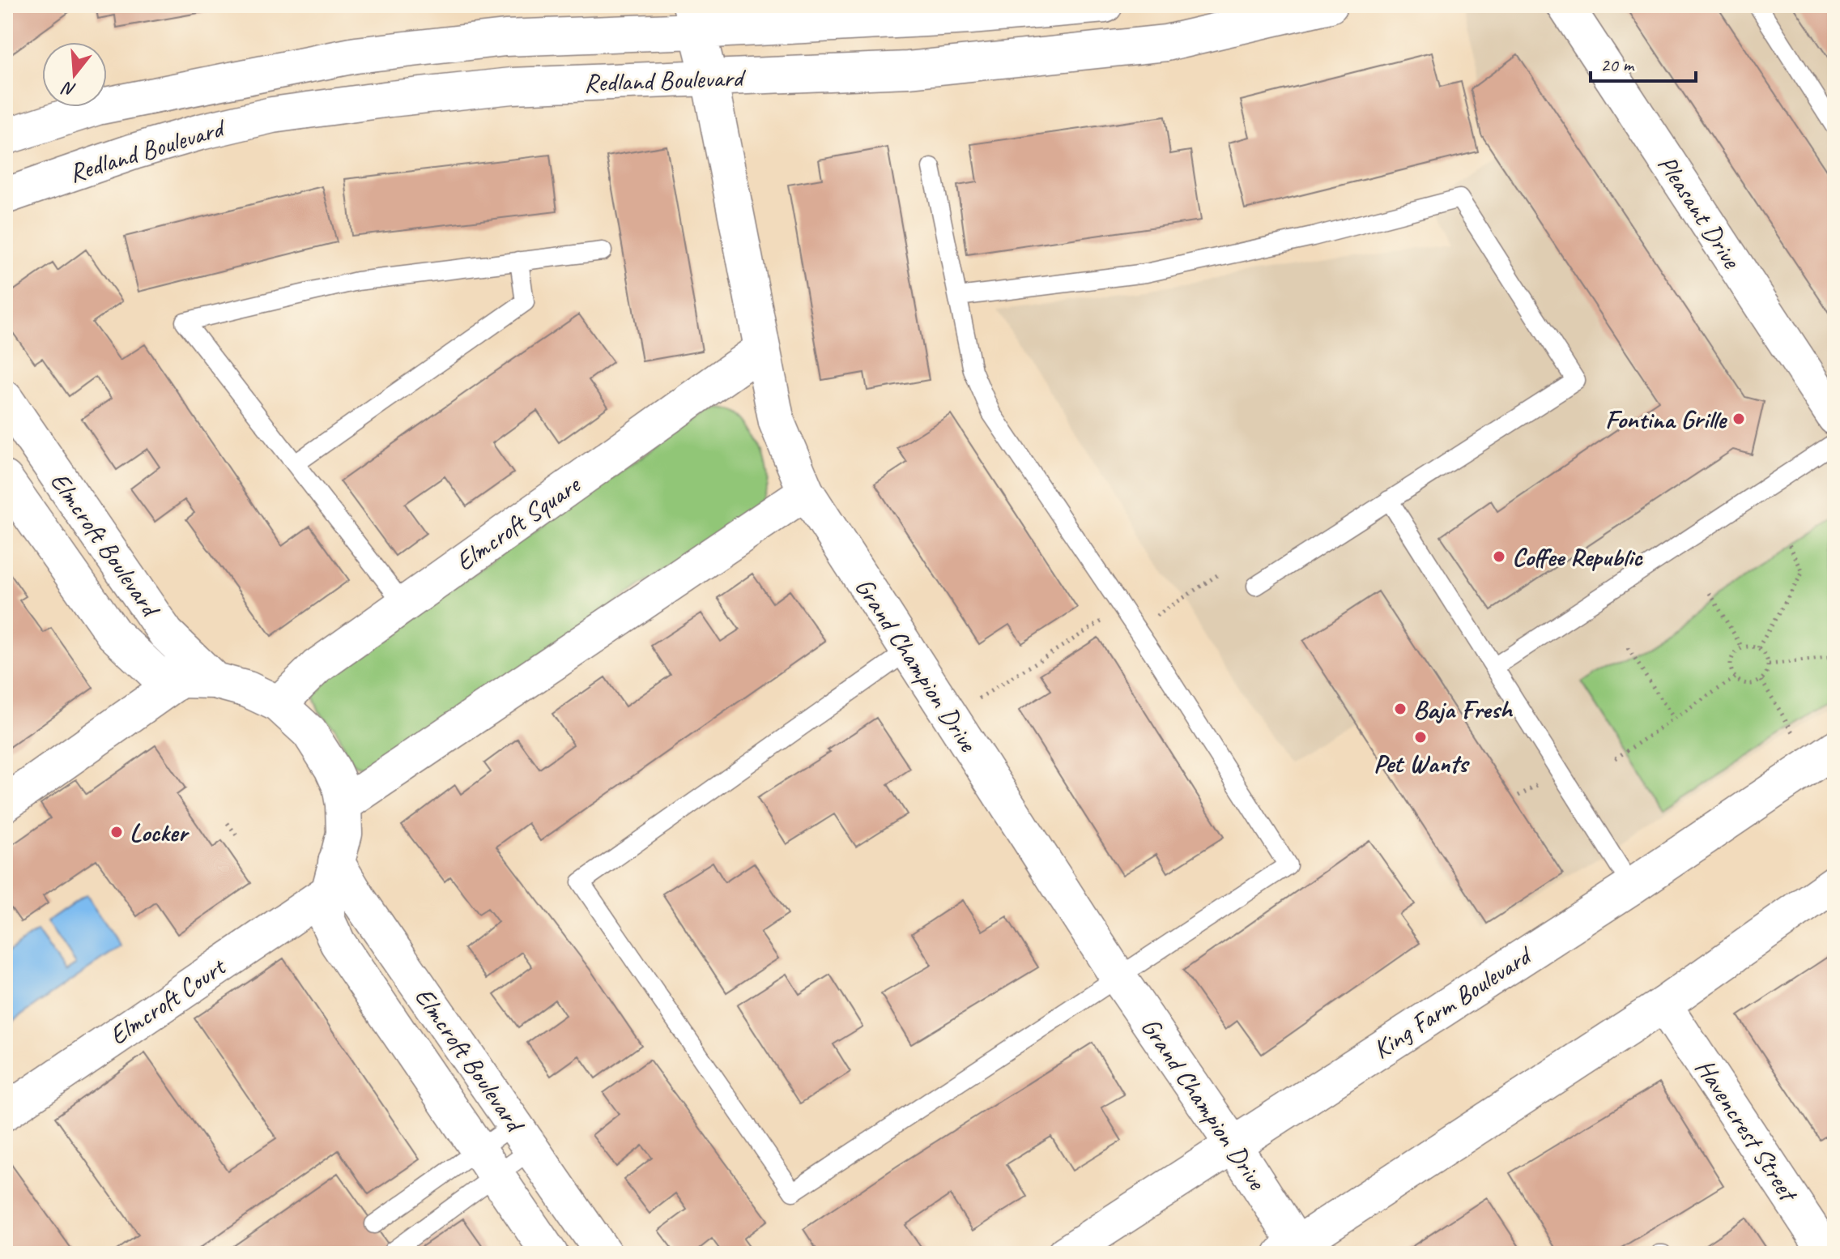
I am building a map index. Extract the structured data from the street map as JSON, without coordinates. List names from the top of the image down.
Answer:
{
  "streets": {
    "street": [
      "Redland Boulevard",
      "Pleasant Drive",
      "Elmcroft Square",
      "Elmcroft Boulevard",
      "Grand Champion Drive",
      "Elmcroft Court",
      "King Farm Boulevard",
      "Havencrest Street"
    ]
  },
  "crossings": [
    ["Redland Boulevard", "Grand Champion Drive"],
    ["Elmcroft Square", "Elmcroft Boulevard"],
    ["Elmcroft Square", "Grand Champion Drive"],
    ["Elmcroft Boulevard", "Elmcroft Court"],
    ["Grand Champion Drive", "King Farm Boulevard"]
  ],
  "places": [
    "Fontina Grille",
    "Coffee Republic",
    "Baja Fresh",
    "Pet Wants",
    "Locker"
  ],
  "scale_bar": "20 m",
  "north": "bottom"
}
